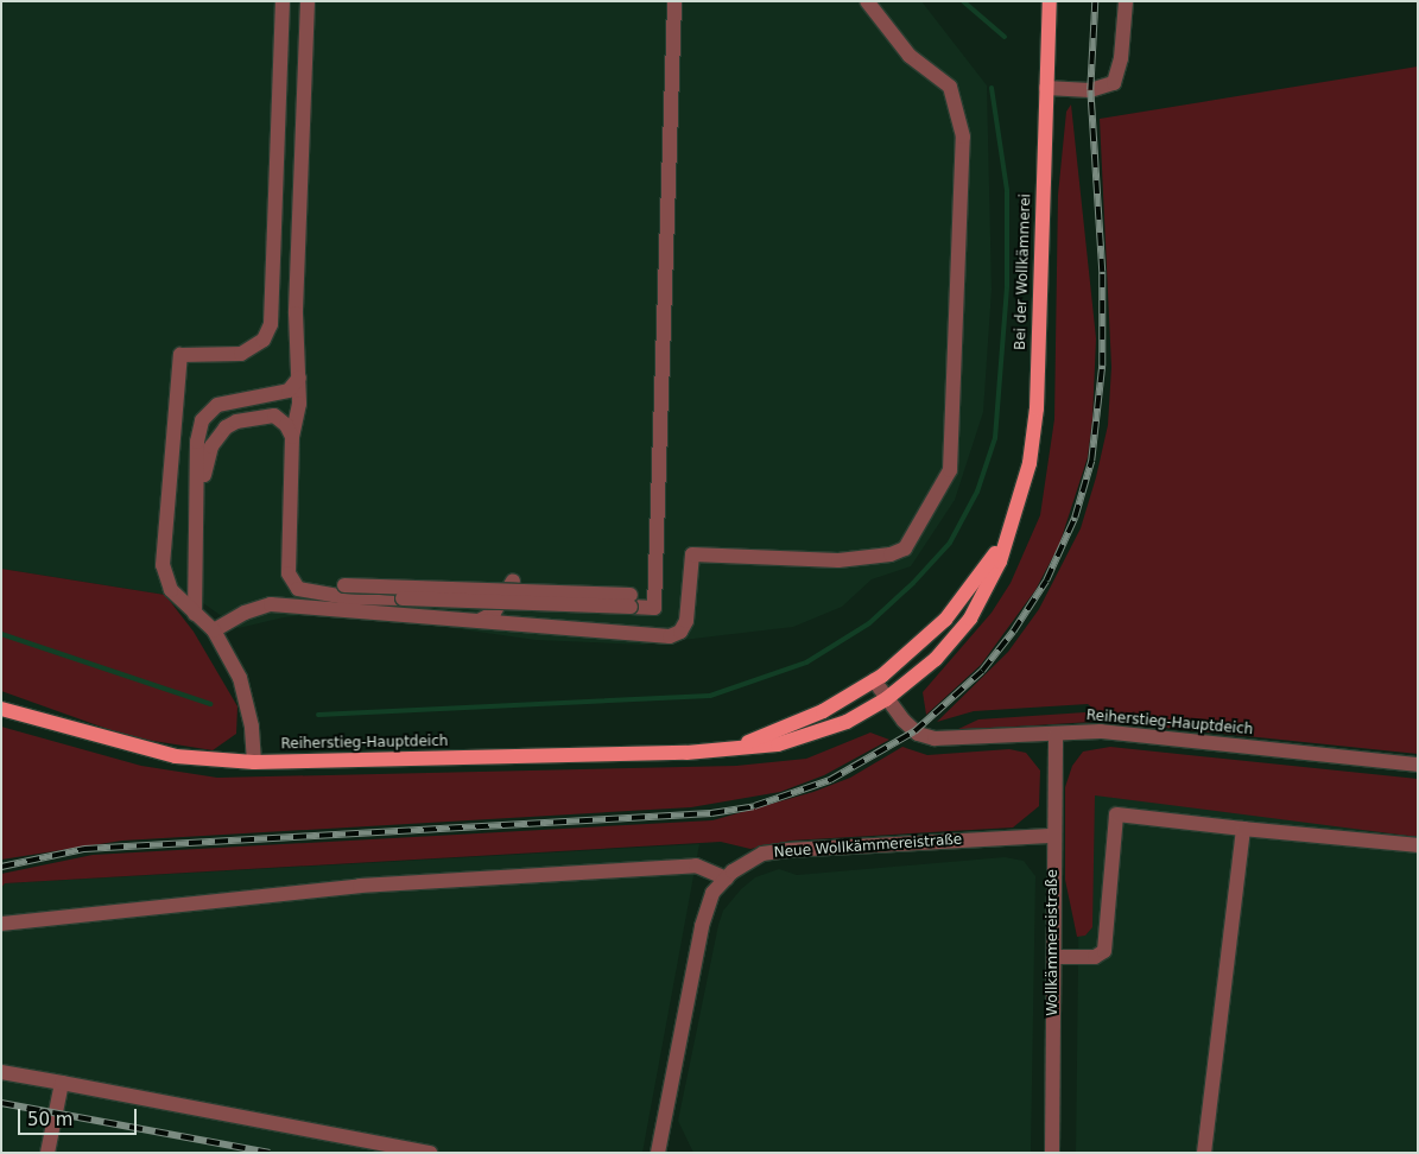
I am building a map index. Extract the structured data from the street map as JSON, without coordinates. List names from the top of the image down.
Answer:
{
  "streets": {
    "main road": ["Bei der Wollkämmerei", "Reiherstieg-Hauptdeich"],
    "street": ["Neue Wollkämmereistraße", "Wollkämmereistraße"]
  },
  "crossings": [
    ["Bei der Wollkämmerei", "Reiherstieg-Hauptdeich"],
    ["Reiherstieg-Hauptdeich", "Wollkämmereistraße"],
    ["Neue Wollkämmereistraße", "Wollkämmereistraße"]
  ],
  "scale_bar": "50 m"
}
